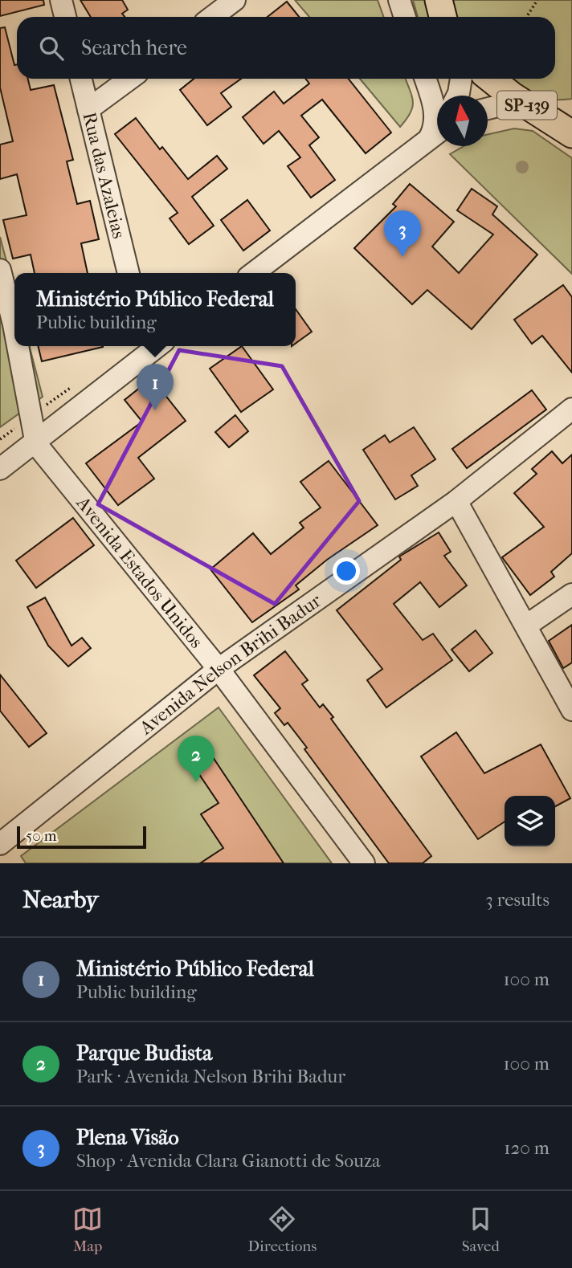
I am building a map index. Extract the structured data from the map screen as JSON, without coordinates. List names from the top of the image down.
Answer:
{
  "streets": {
    "main road": ["SP-139"],
    "street": ["Rua das Azaleias", "Avenida Estados Unidos", "Avenida Nelson Brihi Badur"]
  },
  "crossings": [
    ["Avenida Estados Unidos", "Avenida Nelson Brihi Badur"]
  ],
  "scale_bar": "50 m",
  "north": "top",
  "page": {
    "search": "Search here",
    "pins": ["3", "1", "2"],
    "popup": ["Ministério Público Federal", "Public building"],
    "scale": "50 m",
    "heading": ["Nearby", "3 results"],
    "list": [
      {
        "mark": "1",
        "name": "Ministério Público Federal",
        "note": "Public building",
        "value": "100 m"
      },
      {
        "mark": "2",
        "name": "Parque Budista",
        "note": "Park · Avenida Nelson Brihi Badur",
        "value": "100 m"
      },
      {
        "mark": "3",
        "name": "Plena Visão",
        "note": "Shop · Avenida Clara Gianotti de Souza",
        "value": "120 m"
      }
    ],
    "nav": ["Map", "Directions", "Saved"]
  }
}
